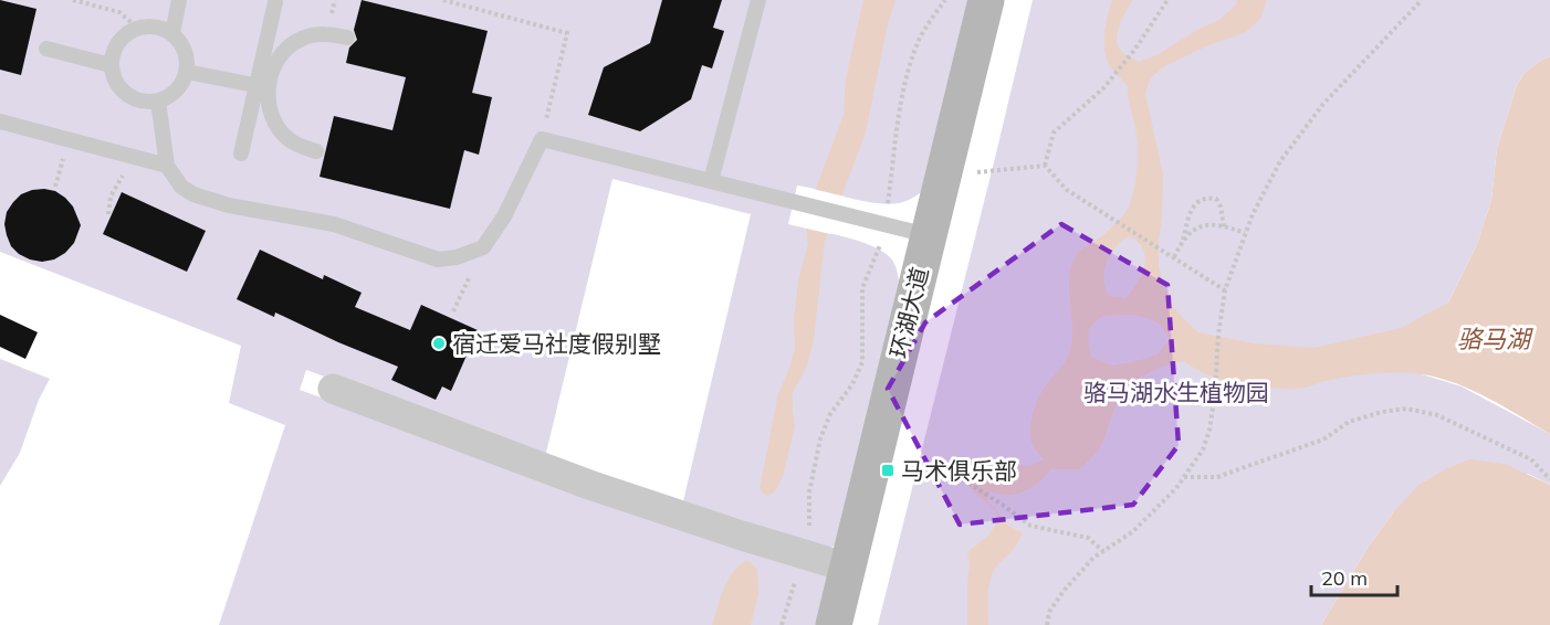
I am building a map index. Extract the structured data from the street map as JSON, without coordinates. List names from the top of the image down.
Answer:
{
  "streets": {
    "street": ["环湖大道"]
  },
  "water": ["骆马湖"],
  "parks": ["骆马湖水生植物园"],
  "places": {
    "other": ["宿迁爱马社度假别墅"],
    "transit": ["马术俱乐部"]
  },
  "scale_bar": "20 m"
}
